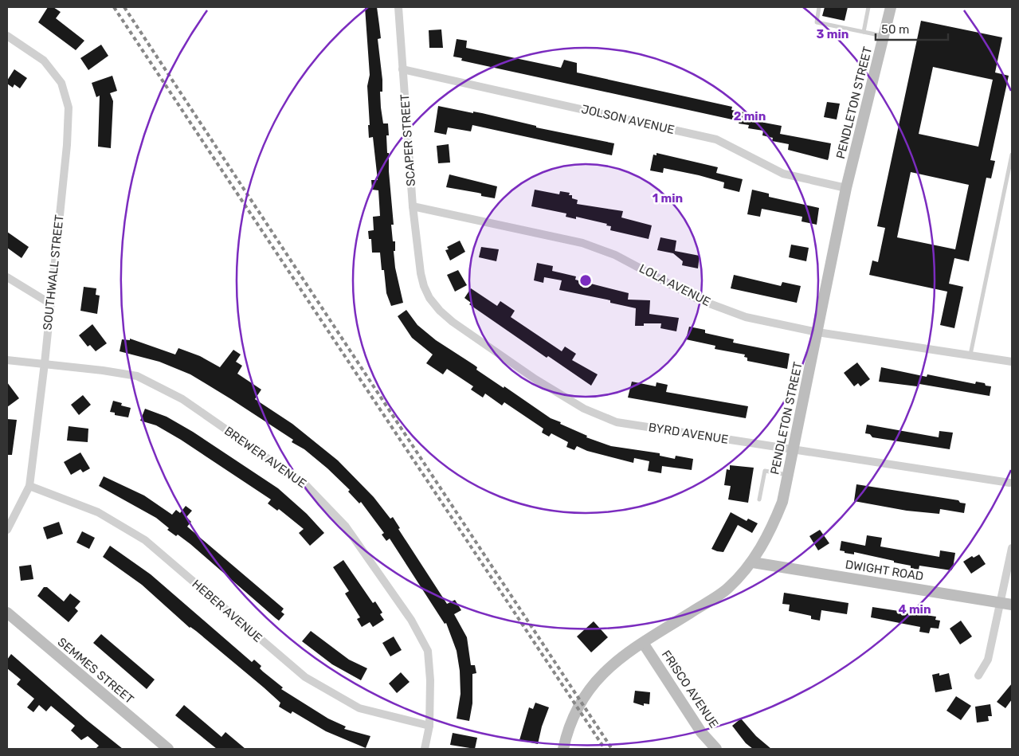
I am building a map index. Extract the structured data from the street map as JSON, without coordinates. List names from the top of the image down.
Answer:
{
  "streets": {
    "main road": [
      "PENDLETON STREET",
      "DWIGHT ROAD",
      "SEMMES STREET",
      "FRISCO AVENUE"
    ],
    "street": [
      "JOLSON AVENUE",
      "SCAPER STREET",
      "SOUTHWALL STREET",
      "LOLA AVENUE",
      "BYRD AVENUE",
      "BREWER AVENUE",
      "HEBER AVENUE"
    ]
  },
  "crossings": [
    ["PENDLETON STREET", "JOLSON AVENUE"],
    ["PENDLETON STREET", "LOLA AVENUE"],
    ["PENDLETON STREET", "BYRD AVENUE"],
    ["PENDLETON STREET", "DWIGHT ROAD"],
    ["PENDLETON STREET", "FRISCO AVENUE"],
    ["JOLSON AVENUE", "SCAPER STREET"],
    ["SCAPER STREET", "LOLA AVENUE"],
    ["SCAPER STREET", "BYRD AVENUE"],
    ["SOUTHWALL STREET", "BREWER AVENUE"],
    ["SOUTHWALL STREET", "HEBER AVENUE"],
    ["BREWER AVENUE", "HEBER AVENUE"]
  ],
  "scale_bar": "50 m",
  "rings": [
    "3 min",
    "2 min",
    "1 min",
    "4 min"
  ]
}
